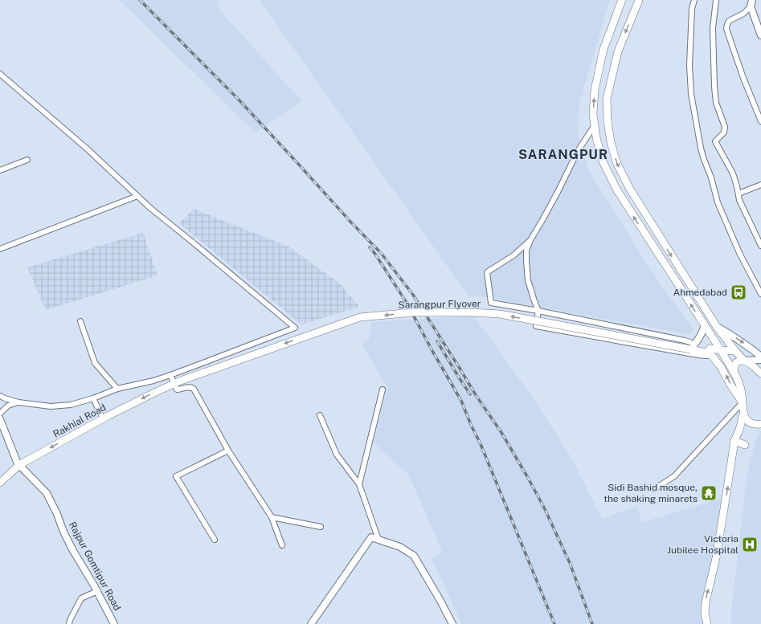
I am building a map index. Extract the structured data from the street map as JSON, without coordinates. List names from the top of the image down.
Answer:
{
  "streets": {
    "main road": ["Sarangpur Flyover", "Rakhial Road", "Rajpur Gomtipur Road"]
  },
  "crossings": [
    ["Sarangpur Flyover", "Rakhial Road"],
    ["Rakhial Road", "Rajpur Gomtipur Road"]
  ],
  "one_way": ["Sarangpur Flyover", "Rakhial Road"],
  "districts": ["SARANGPUR"],
  "places": {
    "bus stop": ["Ahmedabad"],
    "temple": ["Sidi Bashid mosque, the shaking minarets"],
    "hospital": ["Victoria Jubilee Hospital"]
  }
}
